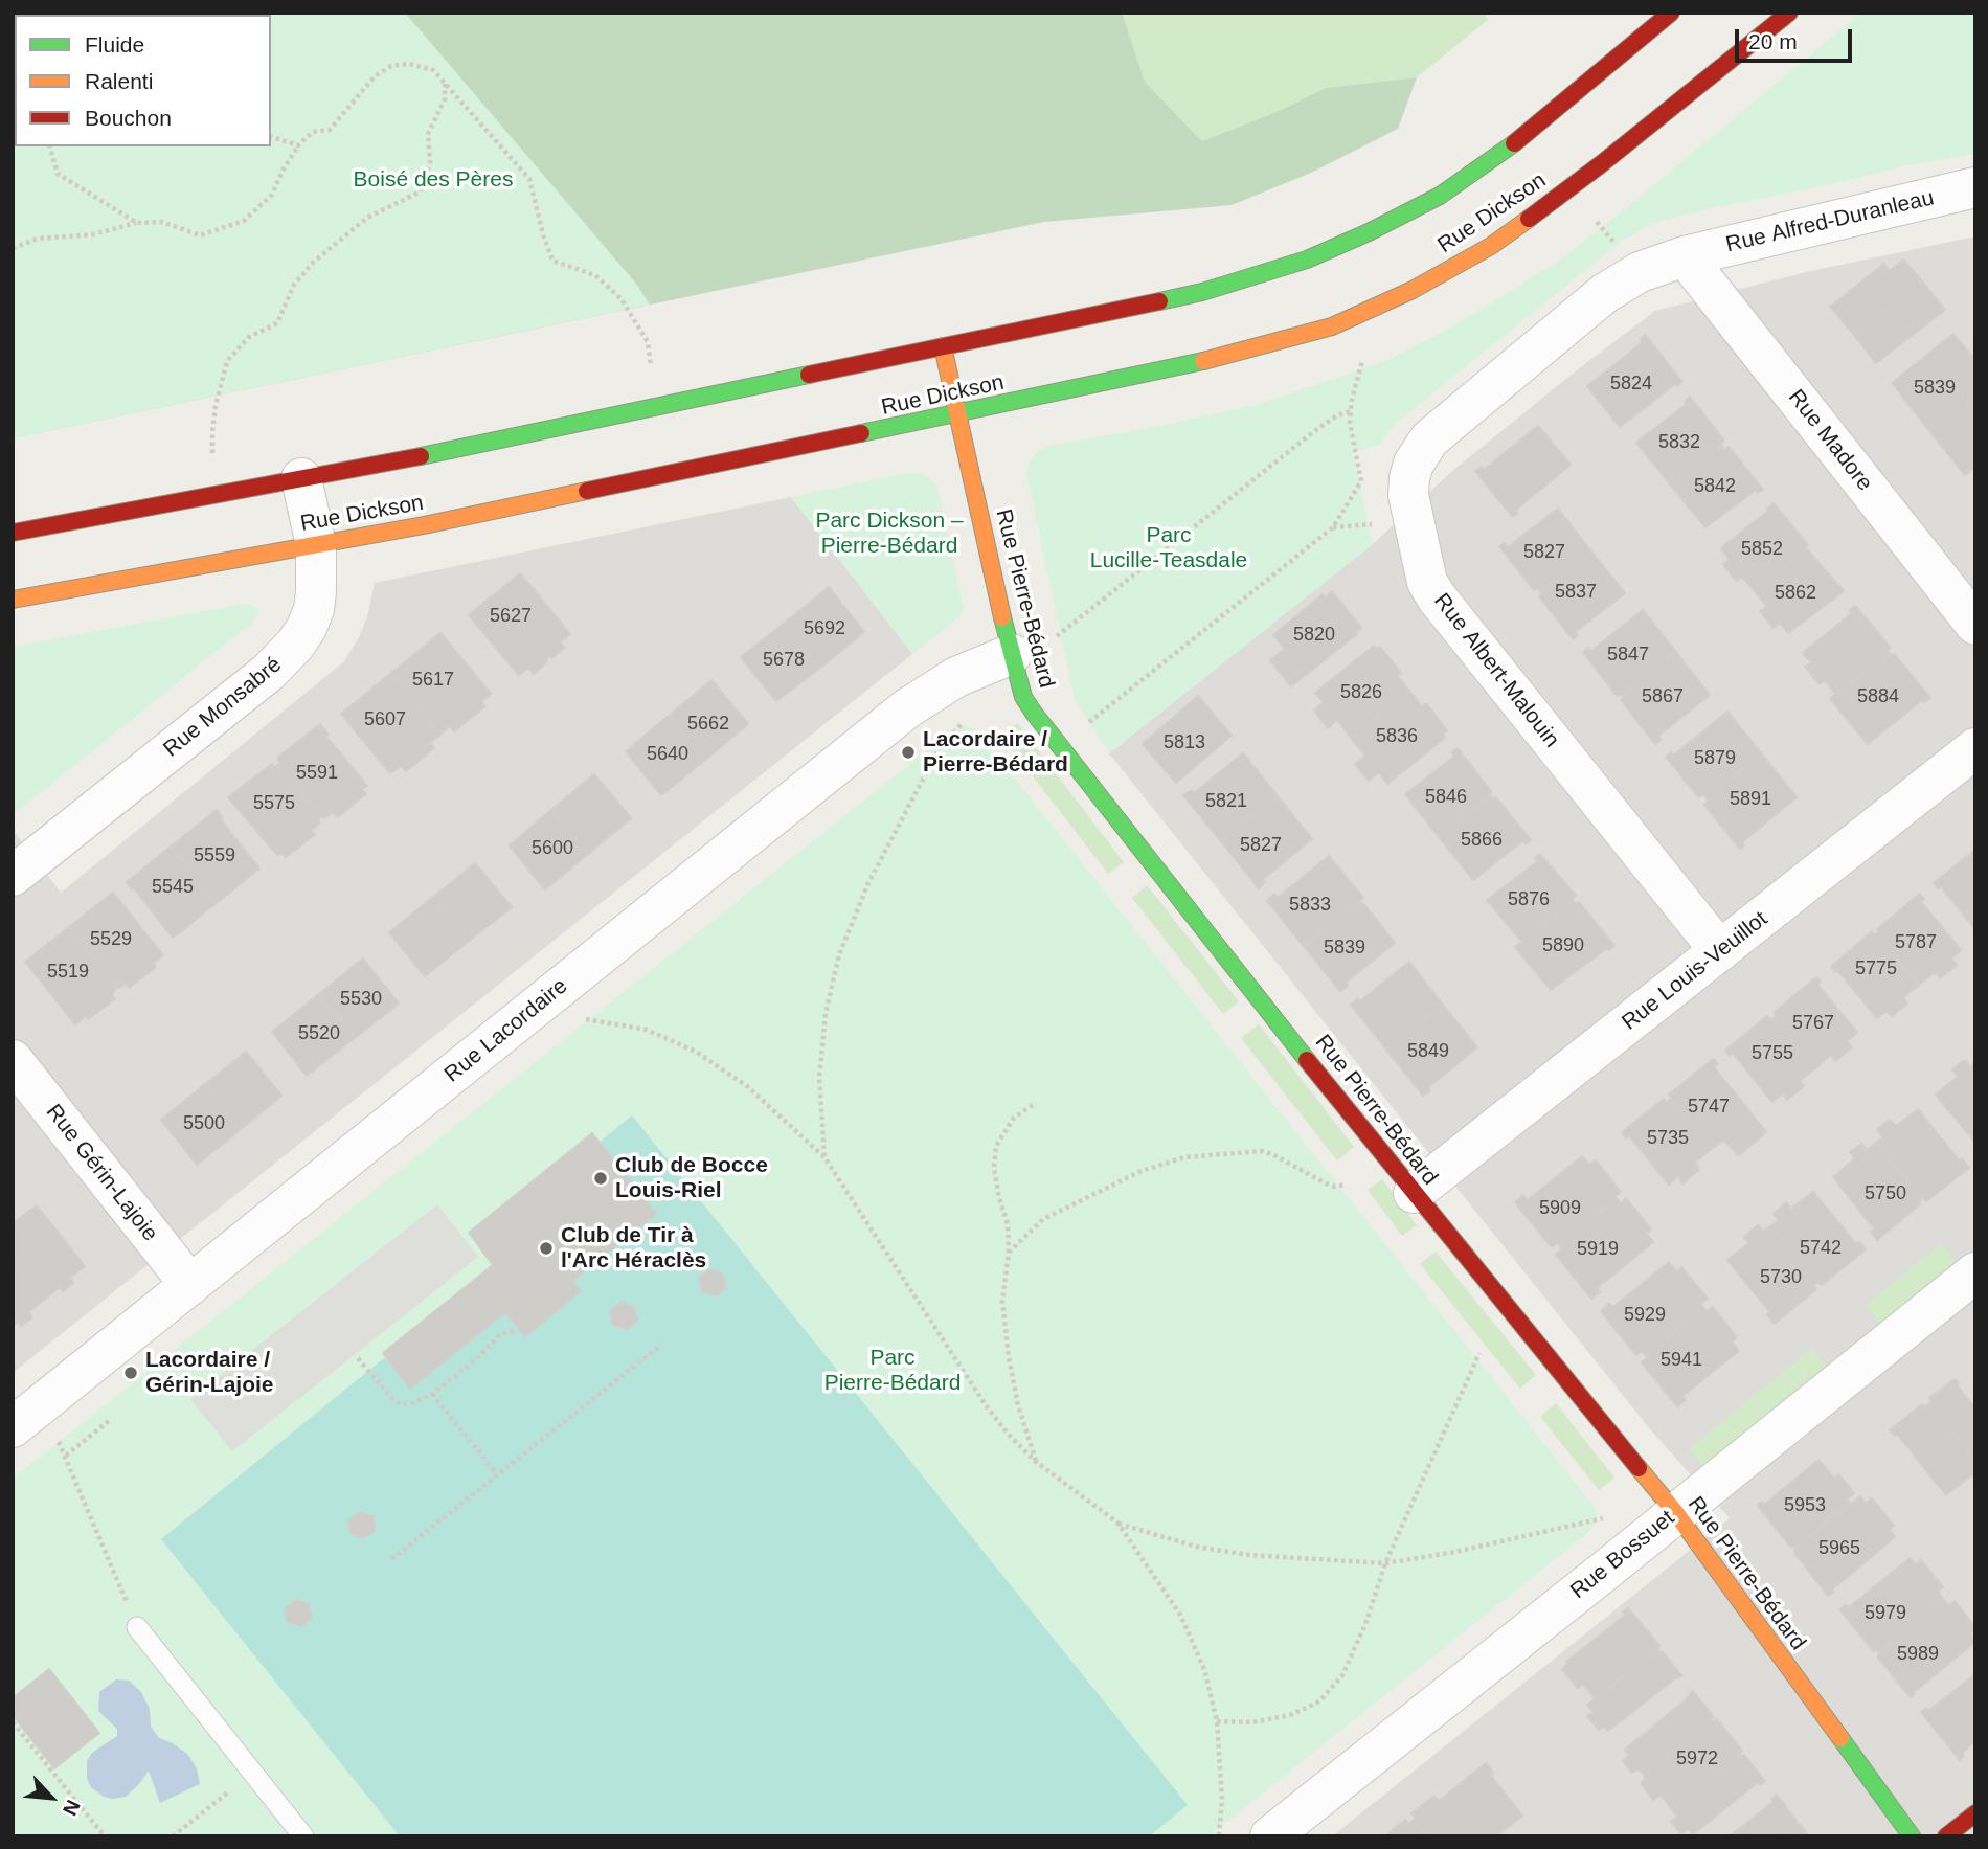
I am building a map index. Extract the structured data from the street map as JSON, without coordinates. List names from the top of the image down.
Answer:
{
  "streets": {
    "main road": ["Rue Dickson", "Rue Pierre-Bédard"],
    "street": [
      "Rue Alfred-Duranleau",
      "Rue Madore",
      "Rue Albert-Malouin",
      "Rue Monsabré",
      "Rue Louis-Veuillot",
      "Rue Lacordaire",
      "Rue Gérin-Lajoie",
      "Rue Bossuet"
    ]
  },
  "crossings": [
    ["Rue Dickson", "Rue Pierre-Bédard"],
    ["Rue Dickson", "Rue Monsabré"],
    ["Rue Alfred-Duranleau", "Rue Madore"],
    ["Rue Alfred-Duranleau", "Rue Albert-Malouin"],
    ["Rue Madore", "Rue Albert-Malouin"],
    ["Rue Pierre-Bédard", "Rue Louis-Veuillot"],
    ["Rue Pierre-Bédard", "Rue Lacordaire"],
    ["Rue Pierre-Bédard", "Rue Bossuet"],
    ["Rue Albert-Malouin", "Rue Louis-Veuillot"],
    ["Rue Lacordaire", "Rue Gérin-Lajoie"]
  ],
  "parks": [
    "Boisé des Pères",
    "Parc Dickson – Pierre-Bédard",
    "Parc Lucille-Teasdale",
    "Parc Pierre-Bédard"
  ],
  "places": [
    "Lacordaire / Pierre-Bédard",
    "Club de Bocce Louis-Riel",
    "Club de Tir à l'Arc Héraclès",
    "Lacordaire / Gérin-Lajoie"
  ],
  "house_numbers": [
    "5824",
    "5839",
    "5832",
    "5842",
    "5852",
    "5827",
    "5837",
    "5862",
    "5627",
    "5692",
    "5820",
    "5847",
    "5678",
    "5617",
    "5826",
    "5867",
    "5884",
    "5607",
    "5662",
    "5836",
    "5813",
    "5640",
    "5879",
    "5591",
    "5846",
    "5891",
    "5821",
    "5575",
    "5866",
    "5827",
    "5600",
    "5559",
    "5545",
    "5876",
    "5833",
    "5529",
    "5787",
    "5890",
    "5839",
    "5775",
    "5519",
    "5530",
    "5767",
    "5520",
    "5849",
    "5755",
    "5747",
    "5500",
    "5735",
    "5750",
    "5909",
    "5742",
    "5919",
    "5730",
    "5929",
    "5941",
    "5953",
    "5965",
    "5979",
    "5989",
    "5972"
  ],
  "legend": ["Fluide", "Ralenti", "Bouchon"],
  "scale_bar": "20 m",
  "north": "bottom right"
}
